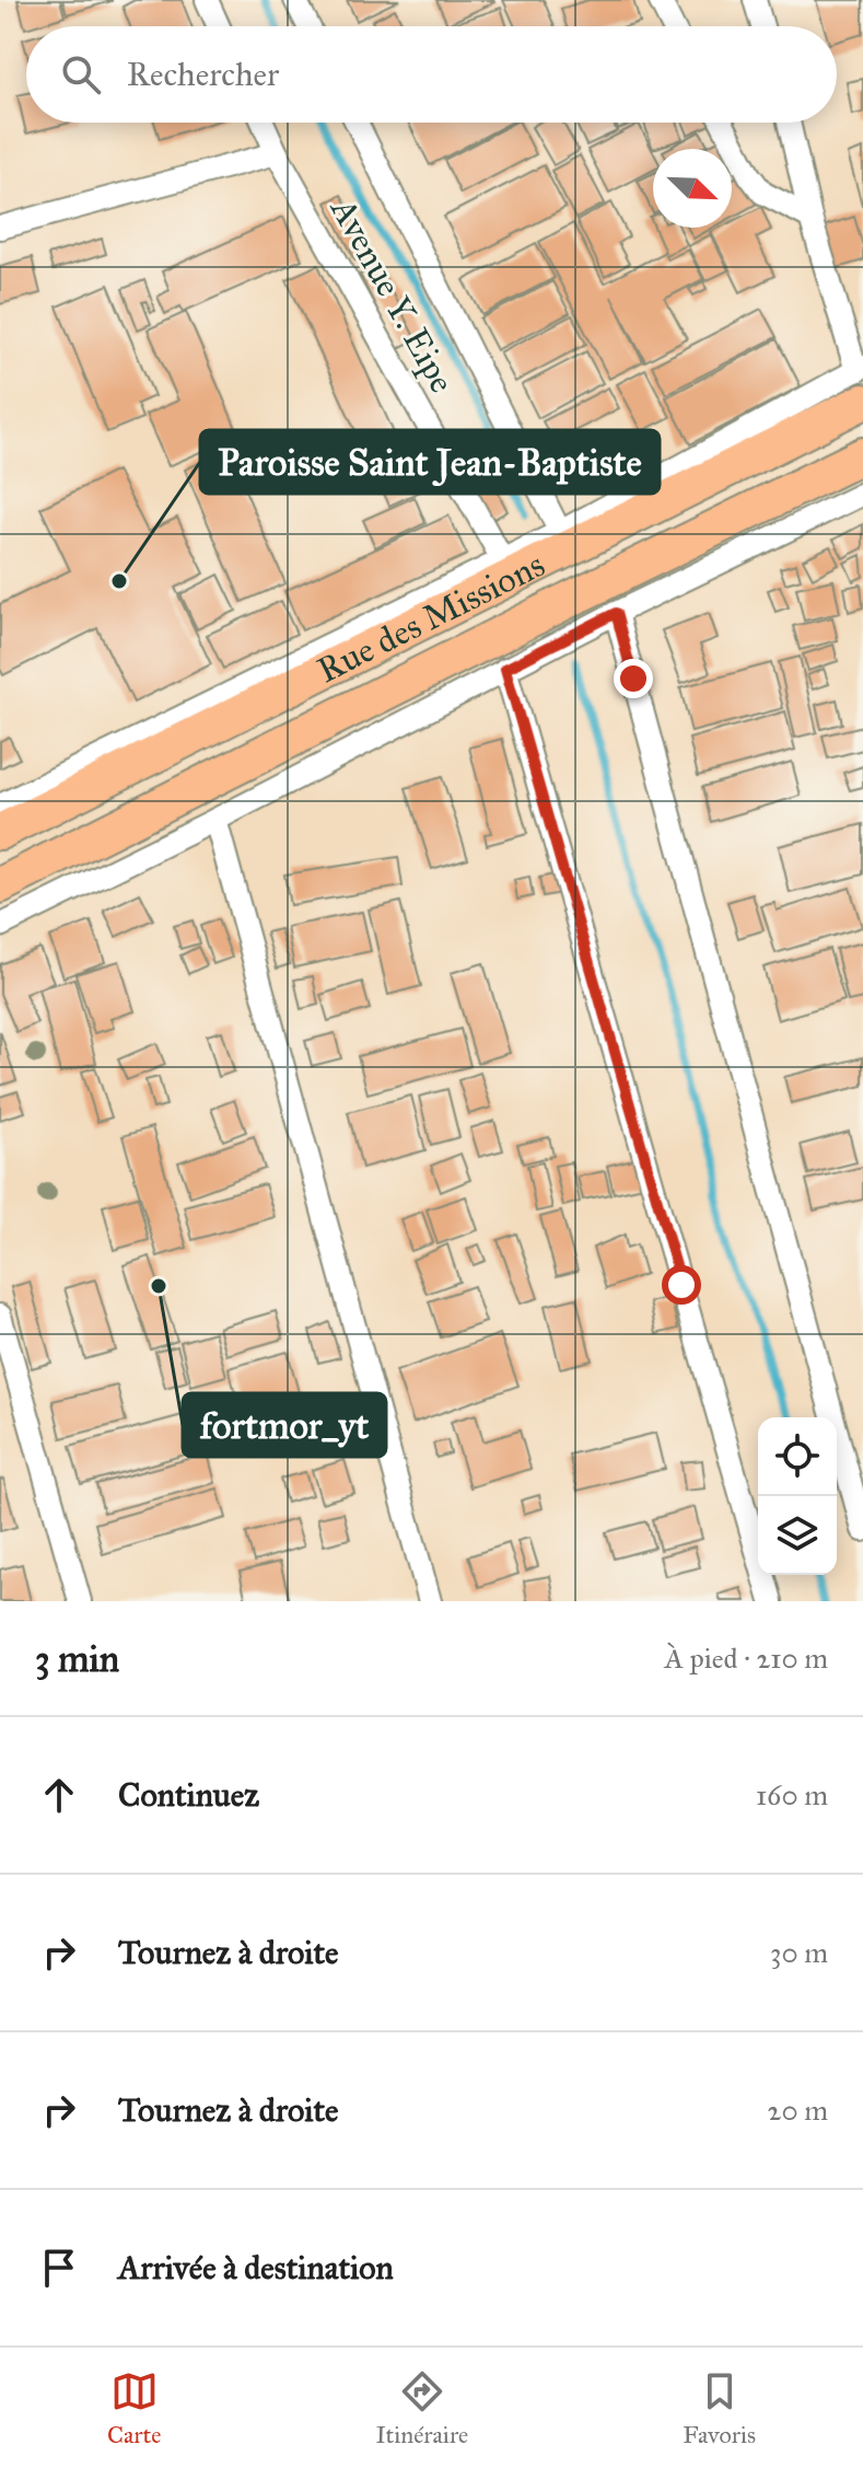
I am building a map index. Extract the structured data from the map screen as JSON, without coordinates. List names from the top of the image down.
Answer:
{
  "streets": {
    "highway": ["Rue des Missions"],
    "street": ["Avenue Y. Eipe"]
  },
  "places": ["Paroisse Saint Jean-Baptiste", "fortmor_yt"],
  "north": "bottom right",
  "page": {
    "search": "Rechercher",
    "heading": ["3 min", "À pied · 210 m"],
    "list": [
      ["Continuez", "160 m"],
      ["Tournez à droite", "30 m"],
      ["Tournez à droite", "20 m"],
      "Arrivée à destination"
    ],
    "nav": ["Carte", "Itinéraire", "Favoris"]
  }
}
